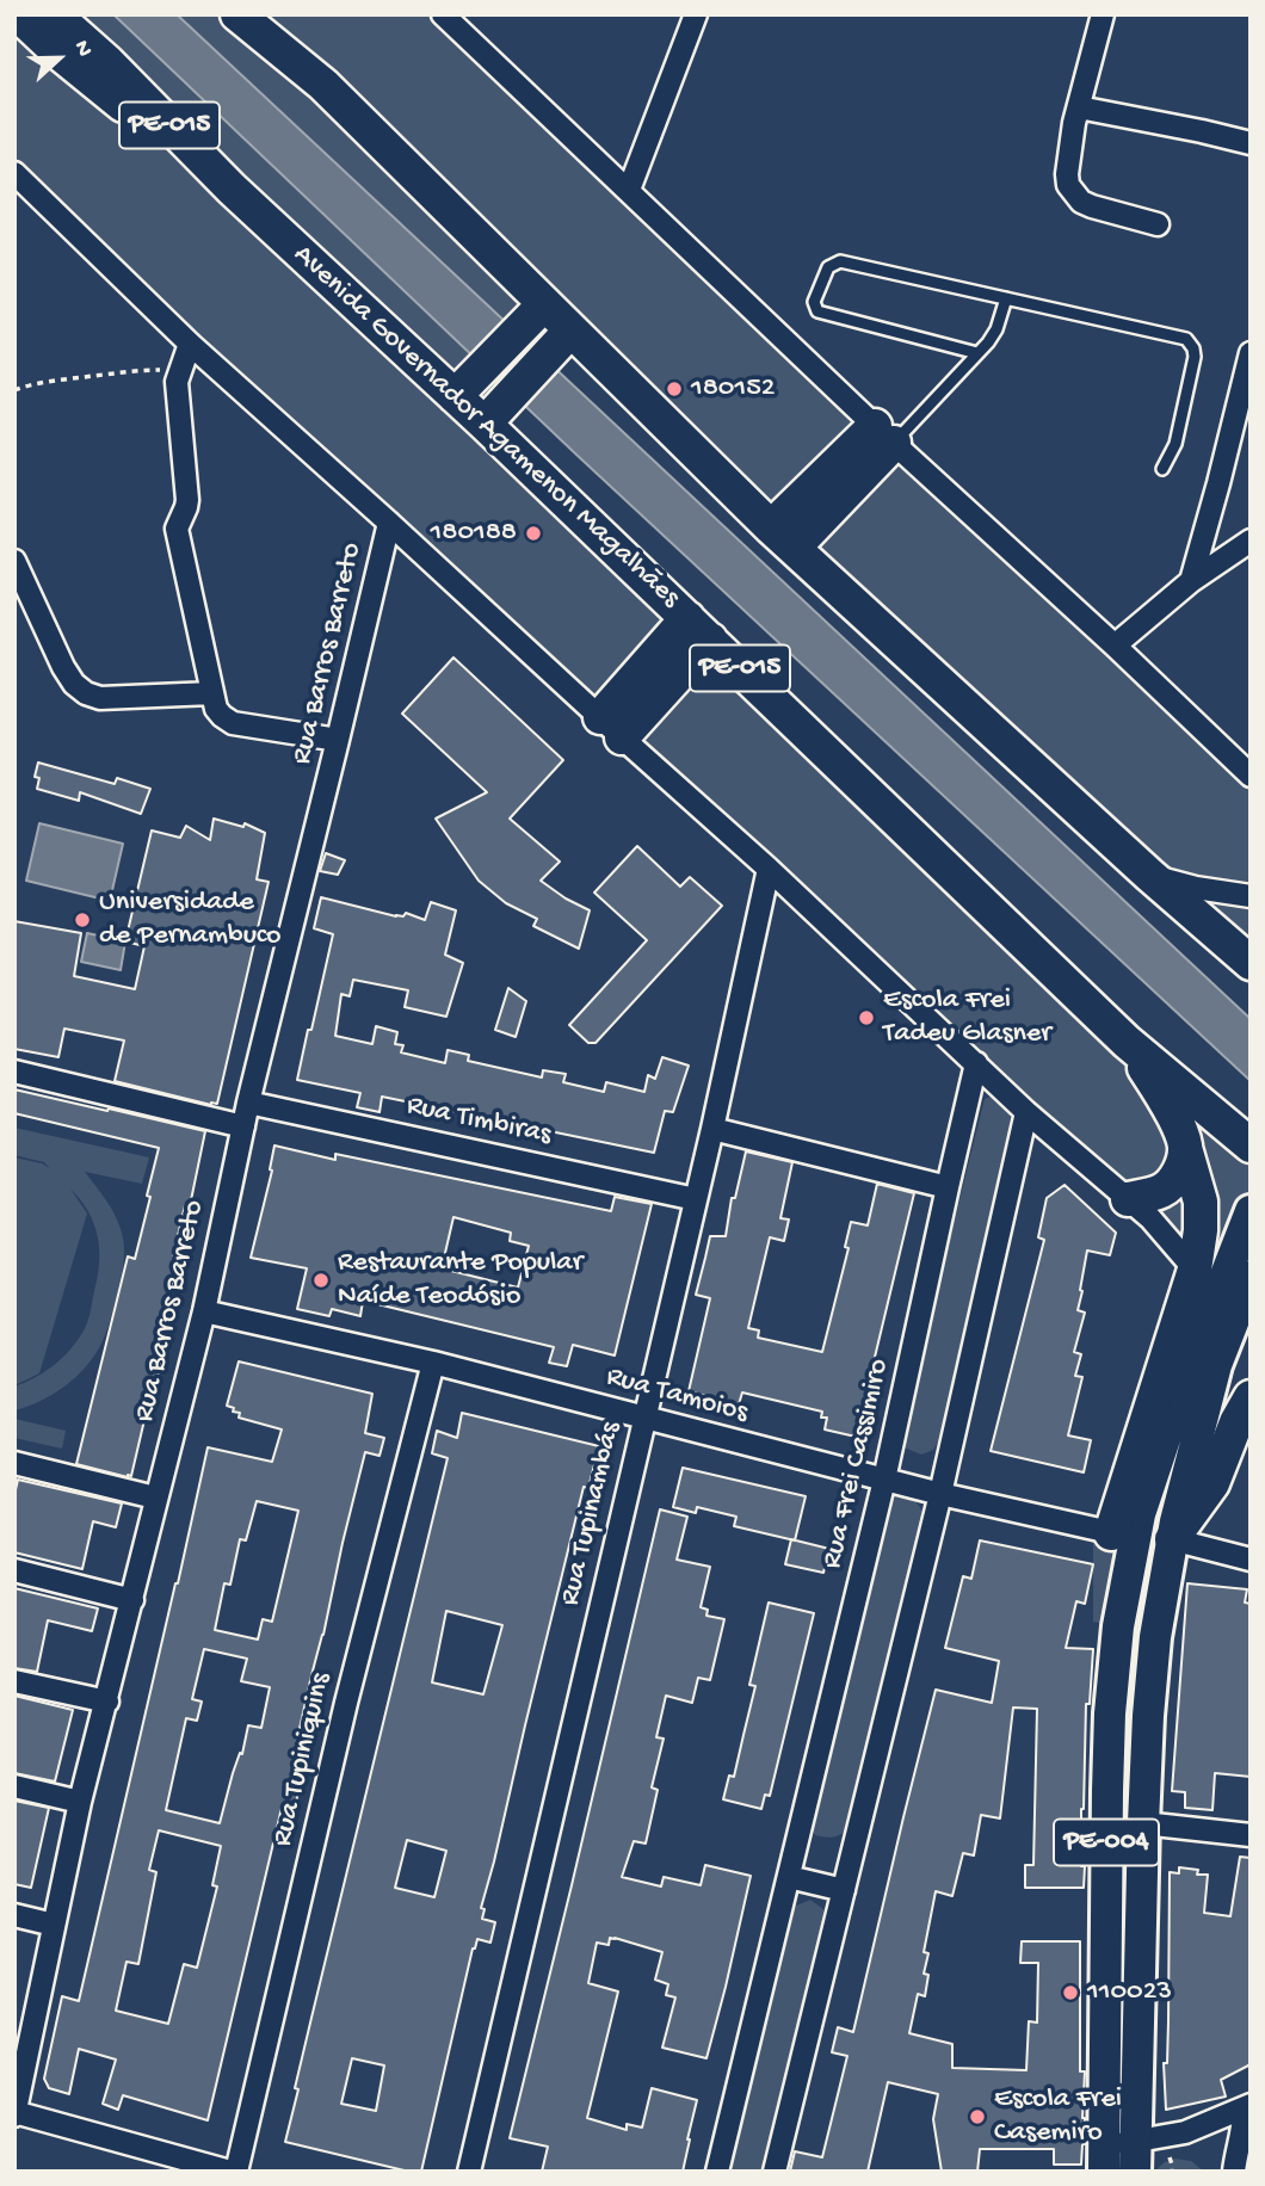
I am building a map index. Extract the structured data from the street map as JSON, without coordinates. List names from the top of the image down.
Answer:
{
  "streets": {
    "highway": ["PE-015", "Avenida Governador Agamenon Magalhães"],
    "main road": ["PE-004"],
    "street": [
      "Rua Barros Barreto",
      "Rua Timbiras",
      "Rua Tamoios",
      "Rua Frei Cassimiro",
      "Rua Tupinambás",
      "Rua Tupiniquins"
    ]
  },
  "crossings": [
    ["Rua Barros Barreto", "Rua Timbiras"],
    ["Rua Barros Barreto", "Rua Tamoios"],
    ["Rua Timbiras", "Rua Tupinambás"],
    ["Rua Tamoios", "Rua Frei Cassimiro"],
    ["Rua Tamoios", "Rua Tupinambás"],
    ["Rua Tamoios", "Rua Tupiniquins"],
    ["Rua Tamoios", "PE-004"]
  ],
  "places": [
    "180152",
    "180188",
    "Universidade de Pernambuco",
    "Escola Frei Tadeu Glasner",
    "Restaurante Popular Naíde Teodósio",
    "110023",
    "Escola Frei Casemiro"
  ],
  "north": "right"
}
